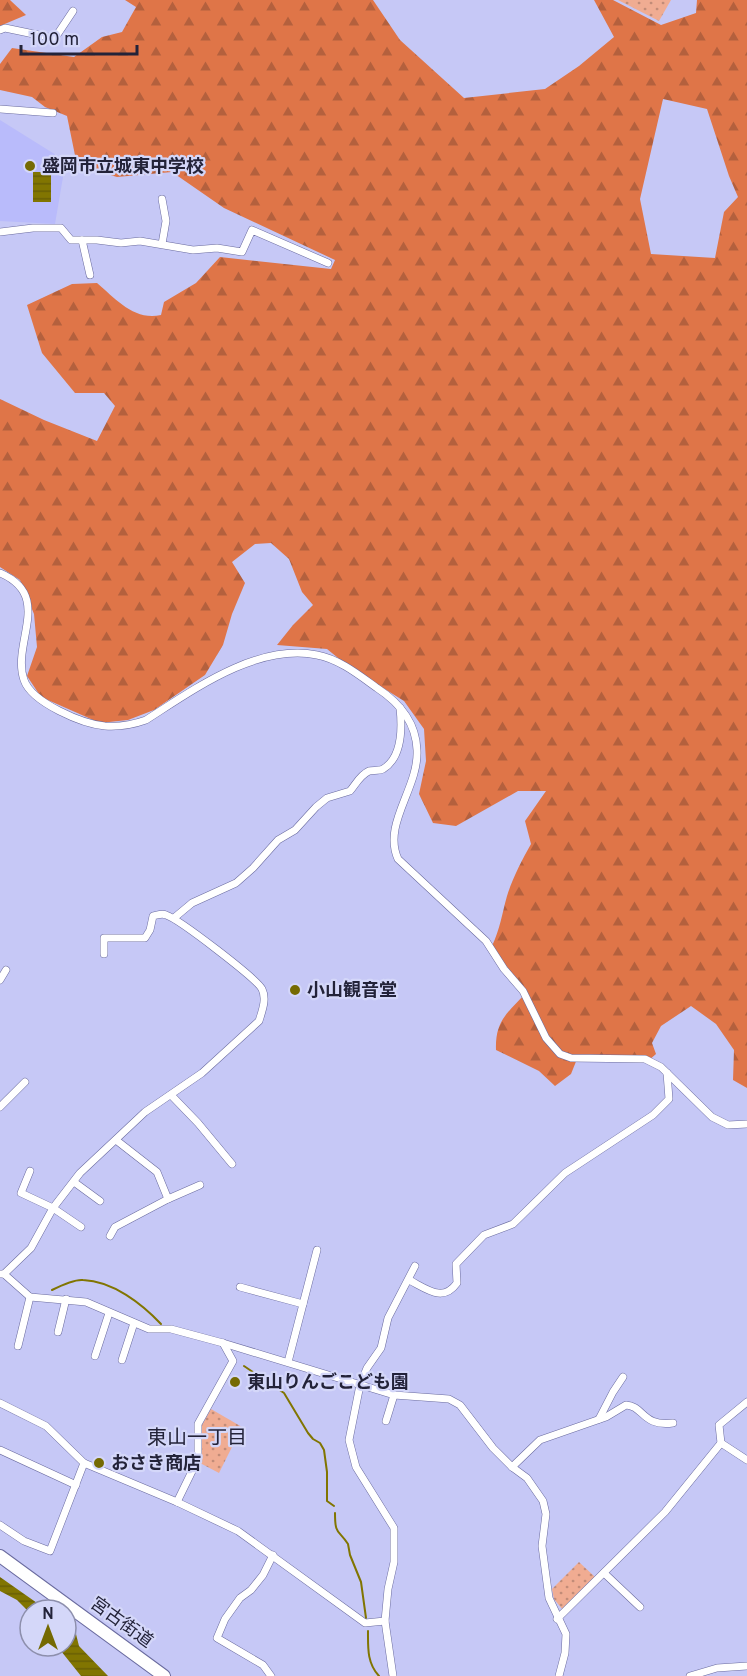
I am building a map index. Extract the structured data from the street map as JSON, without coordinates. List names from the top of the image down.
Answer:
{
  "streets": {
    "highway": ["宮古街道"]
  },
  "districts": ["東山一丁目"],
  "places": [
    "盛岡市立城東中学校",
    "小山観音堂",
    "東山りんごこども園",
    "おさき商店"
  ],
  "scale_bar": "100 m",
  "north": "top"
}
